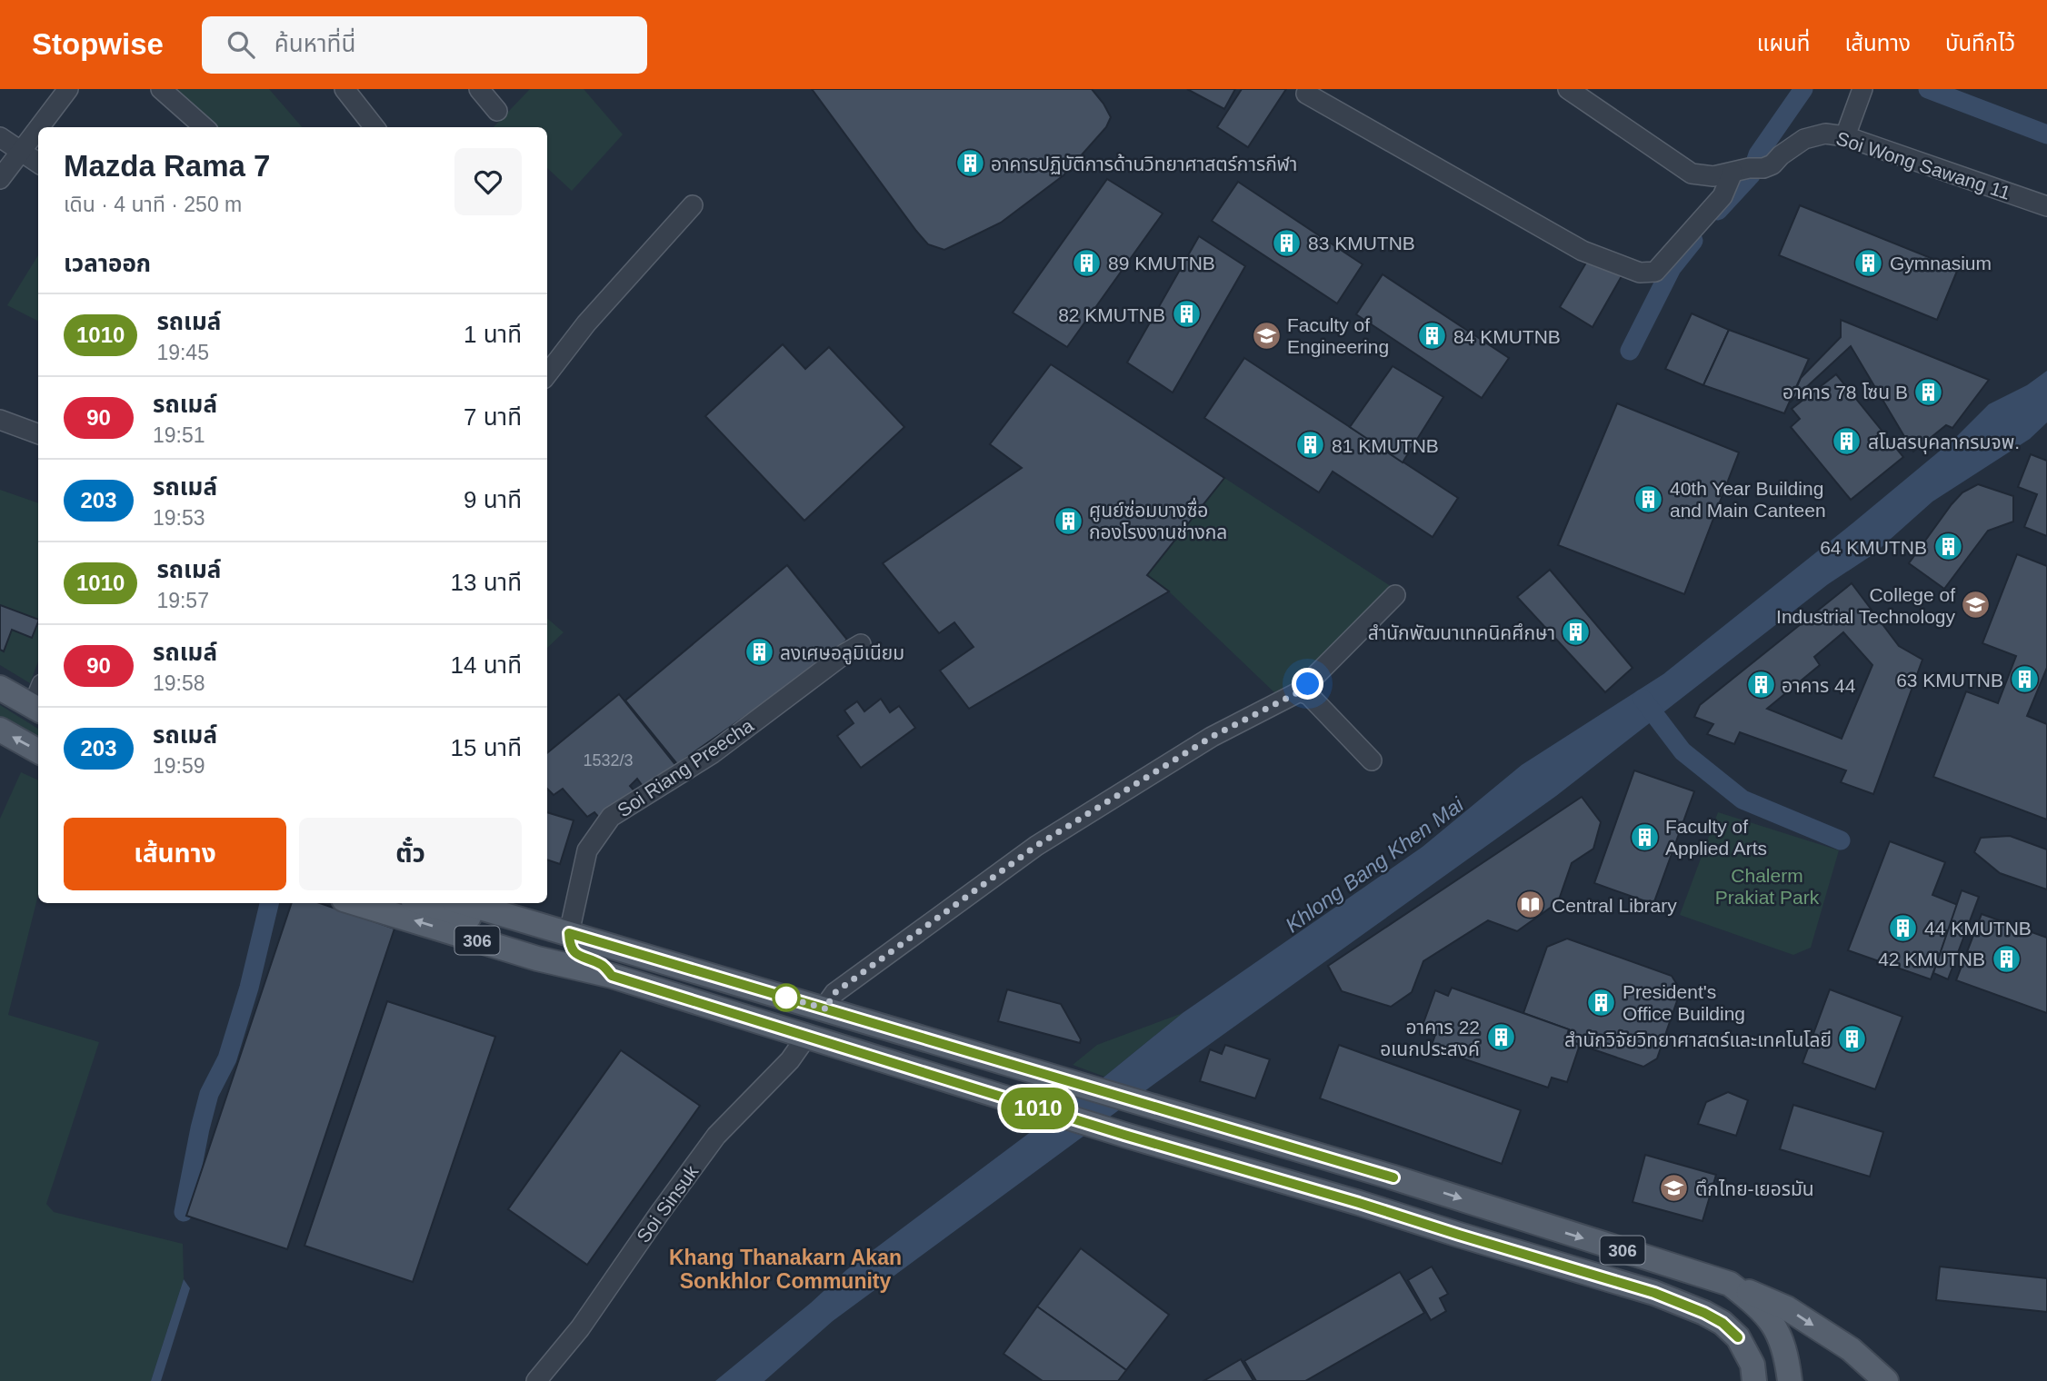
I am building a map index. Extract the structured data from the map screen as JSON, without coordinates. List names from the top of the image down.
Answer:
{
  "streets": {
    "main road": ["306"],
    "street": ["Soi Wong Sawang 11", "Soi Riang Preecha", "Soi Sinsuk"]
  },
  "crossings": [
    ["Soi Riang Preecha", "306"],
    ["306", "Soi Sinsuk"]
  ],
  "districts": ["Khang Thanakarn Akan Sonkhlor Community"],
  "water": ["Khlong Bang Khen Mai"],
  "parks": ["Chalerm Prakiat Park"],
  "places": {
    "building": [
      "อาคารปฏิบัติการด้านวิทยาศาสตร์การกีฬา",
      "83 KMUTNB",
      "89 KMUTNB",
      "Gymnasium",
      "82 KMUTNB",
      "84 KMUTNB",
      "อาคาร 78 โซน B",
      "สโมสรบุคลากรมจพ.",
      "81 KMUTNB",
      "40th Year Building and Main Canteen",
      "ศูนย์ซ่อมบางซื่อ กองโรงงานช่างกล",
      "64 KMUTNB",
      "สำนักพัฒนาเทคนิคศึกษา",
      "ลงเศษอลูมิเนียม",
      "63 KMUTNB",
      "อาคาร 44",
      "Faculty of Applied Arts",
      "44 KMUTNB",
      "42 KMUTNB",
      "President's Office Building",
      "อาคาร 22 อเนกประสงค์",
      "สำนักวิจัยวิทยาศาสตร์และเทคโนโลยี"
    ],
    "school or university": ["Faculty of Engineering", "College of Industrial Technology", "ตึกไทย-เยอรมัน"],
    "library": ["Central Library"]
  },
  "lines": ["bus line 1010"],
  "house_numbers": ["1532/3"],
  "page": {
    "header": "Stopwise",
    "search": "ค้นหาที่นี่",
    "nav": ["แผนที่", "เส้นทาง", "บันทึกไว้"],
    "on_map": "1010",
    "heading": [
      ["Mazda Rama 7", "เดิน · 4 นาที · 250 m"],
      "เวลาออก"
    ],
    "list": [
      {
        "mark": "1010",
        "name": "รถเมล์",
        "note": "19:45",
        "value": "1 นาที"
      },
      {
        "mark": "90",
        "name": "รถเมล์",
        "note": "19:51",
        "value": "7 นาที"
      },
      {
        "mark": "203",
        "name": "รถเมล์",
        "note": "19:53",
        "value": "9 นาที"
      },
      {
        "mark": "1010",
        "name": "รถเมล์",
        "note": "19:57",
        "value": "13 นาที"
      },
      {
        "mark": "90",
        "name": "รถเมล์",
        "note": "19:58",
        "value": "14 นาที"
      },
      {
        "mark": "203",
        "name": "รถเมล์",
        "note": "19:59",
        "value": "15 นาที"
      }
    ],
    "buttons": ["เส้นทาง", "ตั๋ว"]
  }
}
